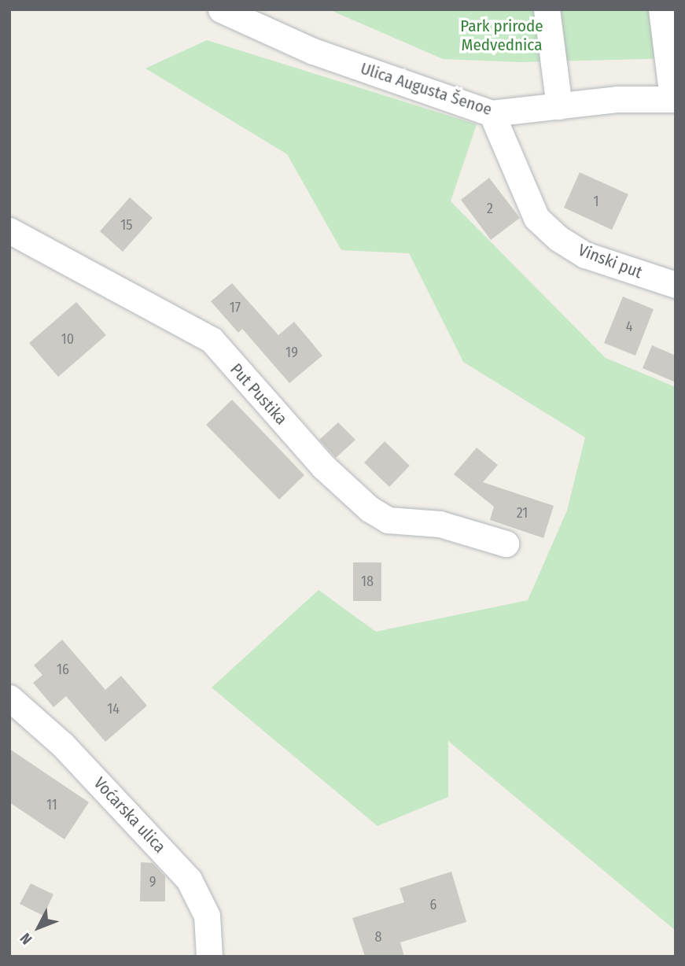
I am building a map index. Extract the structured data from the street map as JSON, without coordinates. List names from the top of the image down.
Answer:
{
  "streets": {
    "street": [
      "Ulica Augusta Šenoe",
      "Vinski put",
      "Put Pustika",
      "Voćarska ulica"
    ]
  },
  "crossings": [
    ["Ulica Augusta Šenoe", "Vinski put"]
  ],
  "parks": ["Park prirode Medvednica"],
  "house_numbers": [
    "1",
    "2",
    "15",
    "17",
    "4",
    "10",
    "19",
    "21",
    "18",
    "16",
    "14",
    "11",
    "9",
    "6",
    "8"
  ],
  "north": "bottom left"
}
